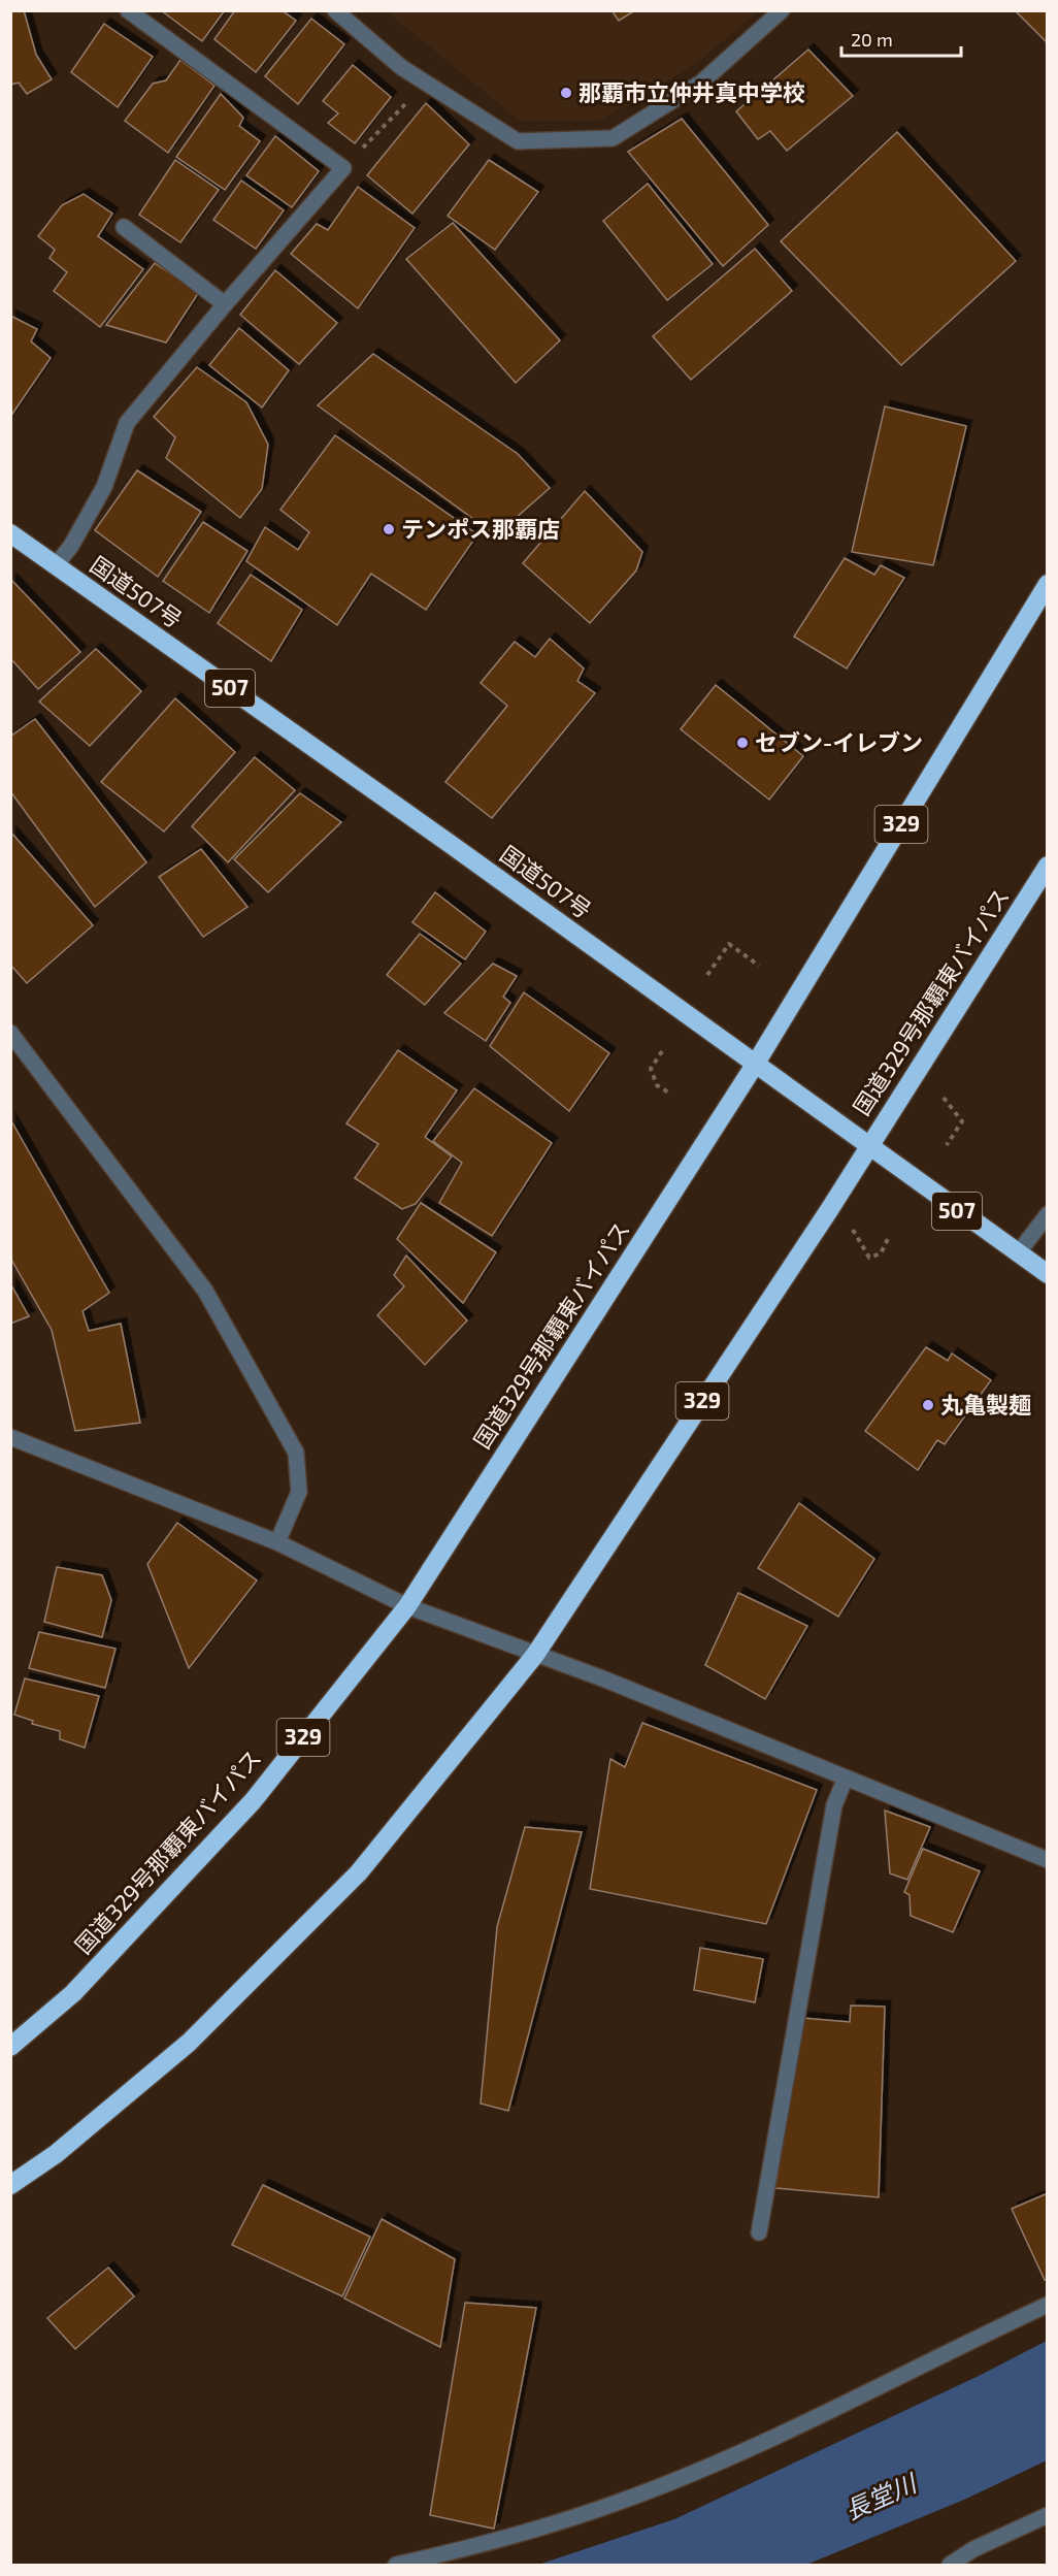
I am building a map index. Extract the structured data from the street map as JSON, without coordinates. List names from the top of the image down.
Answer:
{
  "streets": {
    "highway": [
      "国道507号",
      "507",
      "329",
      "国道329号那覇東バイパス"
    ]
  },
  "crossings": [
    ["国道507号", "国道329号那覇東バイパス"]
  ],
  "water": ["長堂川"],
  "places": [
    "那覇市立仲井真中学校",
    "テンポス那覇店",
    "セブン-イレブン",
    "丸亀製麺"
  ],
  "scale_bar": "20 m"
}
